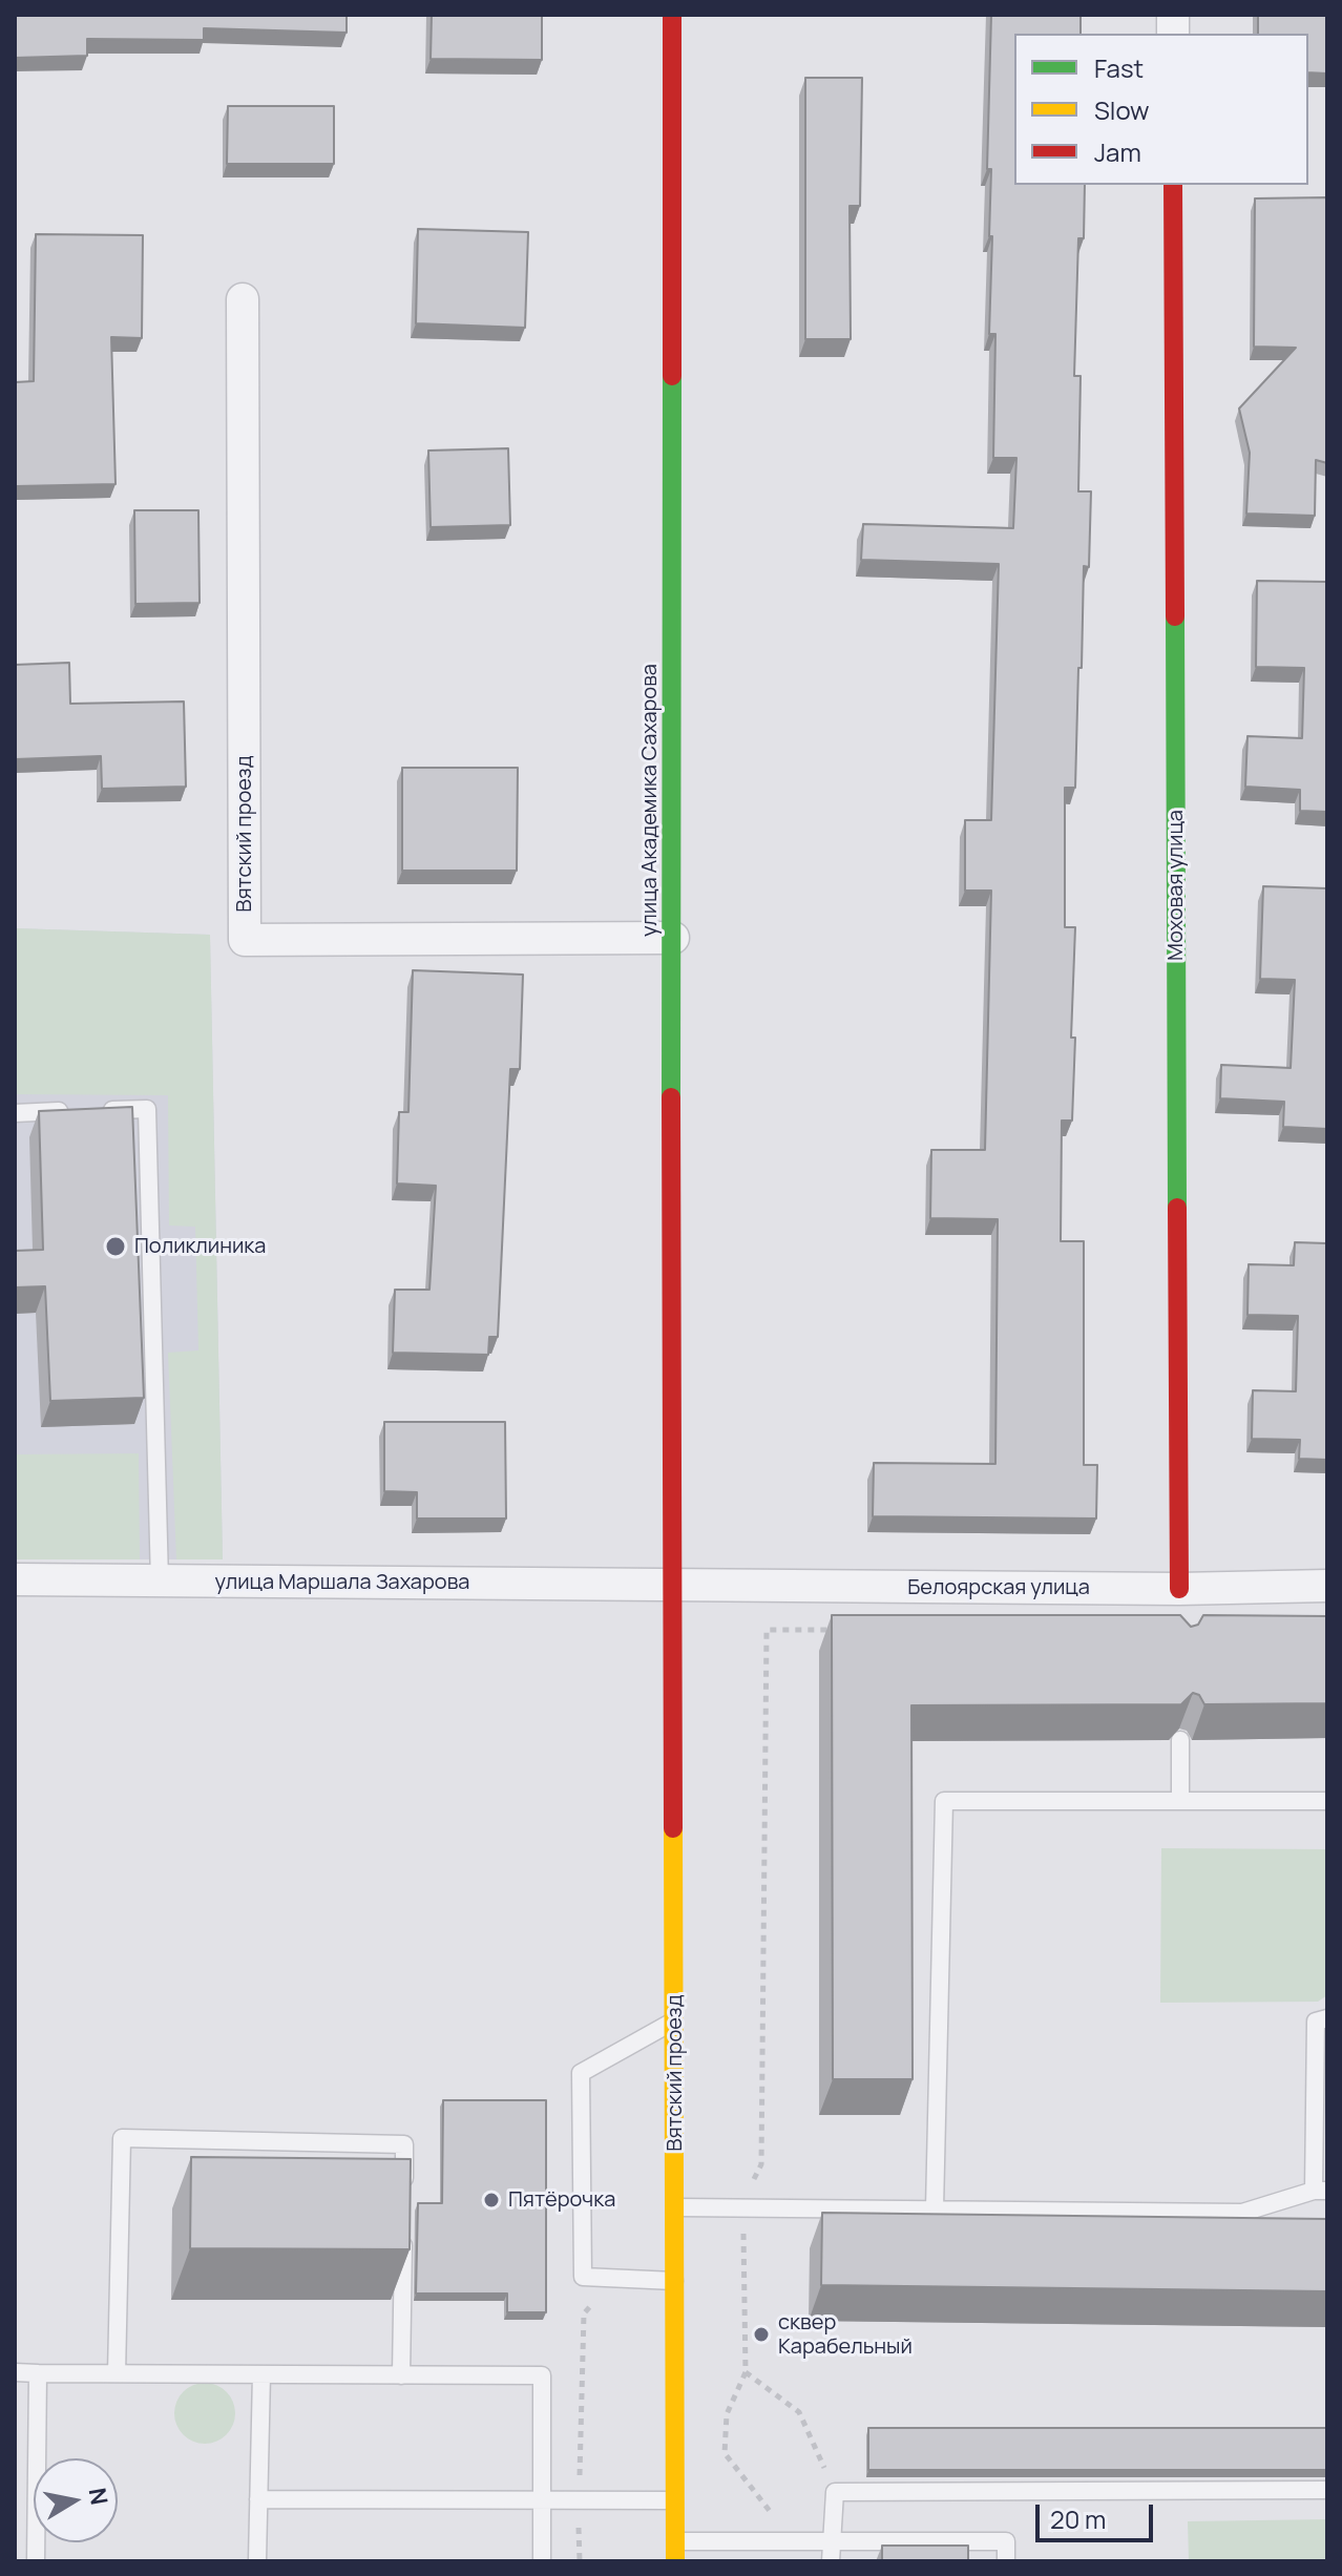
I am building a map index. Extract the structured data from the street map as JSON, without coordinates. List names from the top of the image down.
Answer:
{
  "streets": {
    "street": [
      "улица Академика Сахарова",
      "Вятский проезд",
      "Моховая улица",
      "улица Маршала Захарова",
      "Белоярская улица"
    ]
  },
  "crossings": [
    ["улица Академика Сахарова", "Вятский проезд"],
    ["улица Академика Сахарова", "улица Маршала Захарова"],
    ["улица Академика Сахарова", "Белоярская улица"],
    ["Вятский проезд", "улица Маршала Захарова"],
    ["Вятский проезд", "Белоярская улица"],
    ["Моховая улица", "Белоярская улица"],
    ["улица Маршала Захарова", "Белоярская улица"]
  ],
  "places": ["Поликлиника", "Пятёрочка", "сквер Карабельный"],
  "legend": ["Fast", "Slow", "Jam"],
  "scale_bar": "20 m",
  "north": "right"
}
